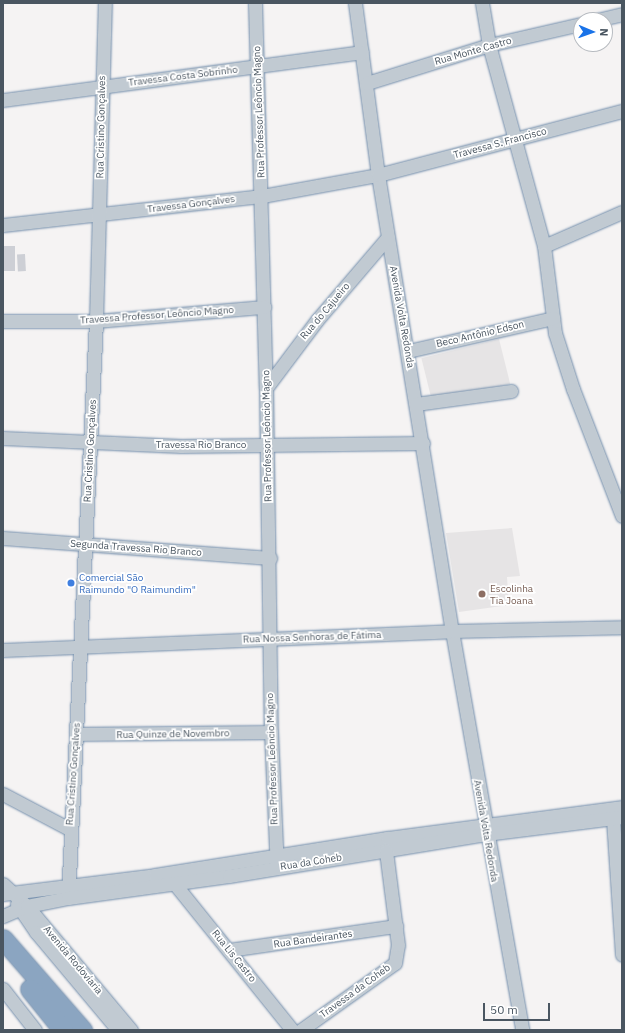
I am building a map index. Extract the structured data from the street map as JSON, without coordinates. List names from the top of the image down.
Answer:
{
  "streets": {
    "street": [
      "Rua Monte Castro",
      "Travessa Costa Sobrinho",
      "Rua Professor Leôncio Magno",
      "Rua Cristino Gonçalves",
      "Travessa S. Francisco",
      "Travessa Gonçalves",
      "Rua do Cajueiro",
      "Travessa Professor Leôncio Magno",
      "Avenida Volta Redonda",
      "Beco Antônio Edson",
      "Travessa Rio Branco",
      "Segunda Travessa Rio Branco",
      "Rua Nossa Senhoras de Fátima",
      "Rua Quinze de Novembro",
      "Rua da Coheb",
      "Rua Bandeirantes",
      "Rua Lis Castro",
      "Avenida Rodovíaria",
      "Travessa da Coheb"
    ]
  },
  "crossings": [
    ["Rua Monte Castro", "Avenida Volta Redonda"],
    ["Travessa Costa Sobrinho", "Rua Professor Leôncio Magno"],
    ["Travessa Costa Sobrinho", "Rua Cristino Gonçalves"],
    ["Travessa Costa Sobrinho", "Avenida Volta Redonda"],
    ["Rua Professor Leôncio Magno", "Travessa Gonçalves"],
    ["Rua Professor Leôncio Magno", "Rua do Cajueiro"],
    ["Rua Professor Leôncio Magno", "Travessa Professor Leôncio Magno"],
    ["Rua Professor Leôncio Magno", "Travessa Rio Branco"],
    ["Rua Professor Leôncio Magno", "Segunda Travessa Rio Branco"],
    ["Rua Professor Leôncio Magno", "Rua Nossa Senhoras de Fátima"],
    ["Rua Professor Leôncio Magno", "Rua Quinze de Novembro"],
    ["Rua Professor Leôncio Magno", "Rua da Coheb"],
    ["Rua Cristino Gonçalves", "Travessa Gonçalves"],
    ["Rua Cristino Gonçalves", "Travessa Professor Leôncio Magno"],
    ["Rua Cristino Gonçalves", "Travessa Rio Branco"],
    ["Rua Cristino Gonçalves", "Segunda Travessa Rio Branco"],
    ["Rua Cristino Gonçalves", "Rua Nossa Senhoras de Fátima"],
    ["Rua Cristino Gonçalves", "Rua Quinze de Novembro"],
    ["Rua Cristino Gonçalves", "Rua da Coheb"],
    ["Travessa S. Francisco", "Travessa Gonçalves"],
    ["Travessa S. Francisco", "Avenida Volta Redonda"],
    ["Travessa Gonçalves", "Avenida Volta Redonda"],
    ["Rua do Cajueiro", "Avenida Volta Redonda"],
    ["Avenida Volta Redonda", "Beco Antônio Edson"],
    ["Avenida Volta Redonda", "Travessa Rio Branco"],
    ["Avenida Volta Redonda", "Rua Nossa Senhoras de Fátima"],
    ["Avenida Volta Redonda", "Rua da Coheb"],
    ["Rua da Coheb", "Rua Lis Castro"],
    ["Rua da Coheb", "Avenida Rodovíaria"],
    ["Rua da Coheb", "Travessa da Coheb"],
    ["Rua Bandeirantes", "Rua Lis Castro"],
    ["Rua Bandeirantes", "Travessa da Coheb"]
  ],
  "places": ["Comercial São Raimundo \"O Raimundim\"", "Escolinha Tia Joana"],
  "scale_bar": "50 m",
  "north": "right"
}
